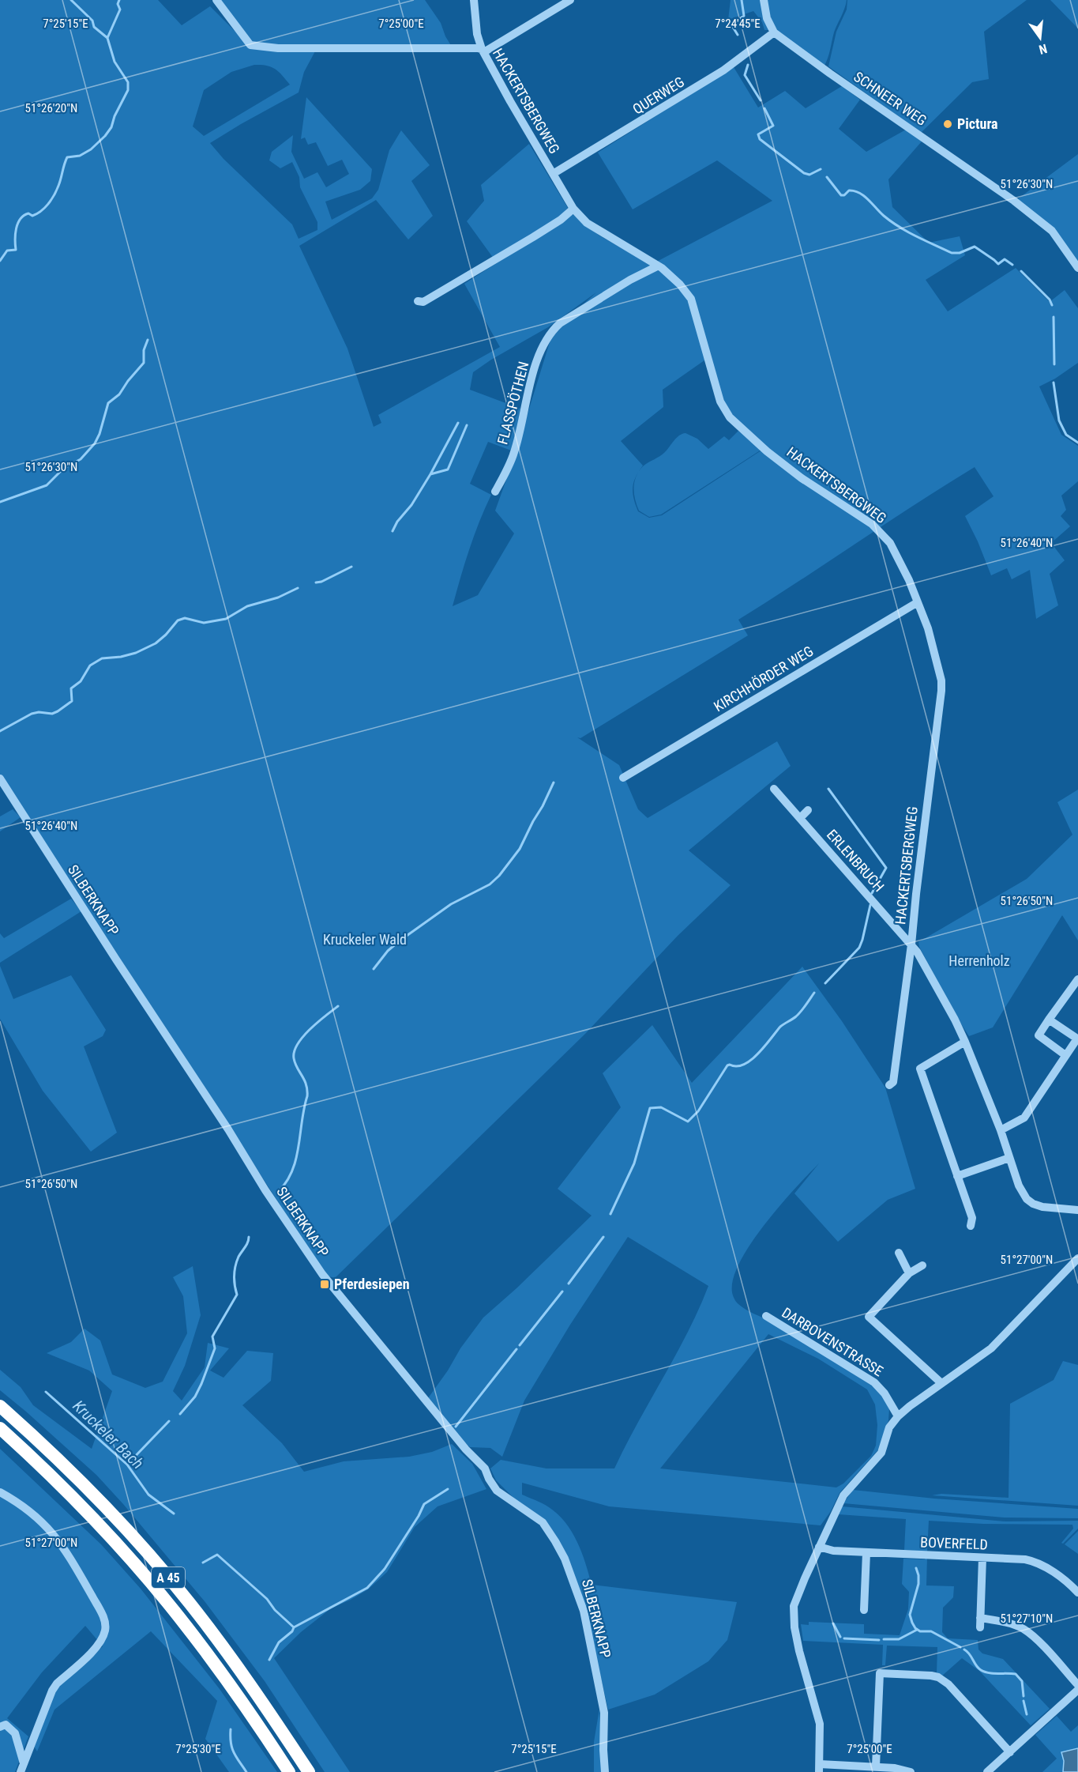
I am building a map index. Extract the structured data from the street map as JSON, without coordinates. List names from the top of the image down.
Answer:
{
  "streets": {
    "highway": ["A 45"],
    "street": [
      "QUERWEG",
      "SCHNEER WEG",
      "HACKERTSBERGWEG",
      "FLASSPÖTHEN",
      "KIRCHHÖRDER WEG",
      "ERLENBRUCH",
      "SILBERKNAPP",
      "DARBOVENSTRASSE",
      "BOVERFELD"
    ]
  },
  "crossings": [
    ["QUERWEG", "SCHNEER WEG"],
    ["QUERWEG", "HACKERTSBERGWEG"],
    ["HACKERTSBERGWEG", "FLASSPÖTHEN"],
    ["HACKERTSBERGWEG", "KIRCHHÖRDER WEG"],
    ["HACKERTSBERGWEG", "ERLENBRUCH"]
  ],
  "water": ["Kruckeler Bach"],
  "parks": ["Kruckeler Wald", "Herrenholz"],
  "places": {
    "other": ["Pictura"],
    "transit": ["Pferdesiepen"]
  },
  "north": "bottom",
  "coordinates": [
    "7°25'15\"E",
    "7°25'00\"E",
    "7°24'45\"E",
    "51°26'20\"N",
    "51°26'30\"N",
    "51°26'40\"N",
    "51°26'50\"N",
    "51°27'00\"N",
    "51°27'10\"N",
    "7°25'30\"E"
  ]
}
